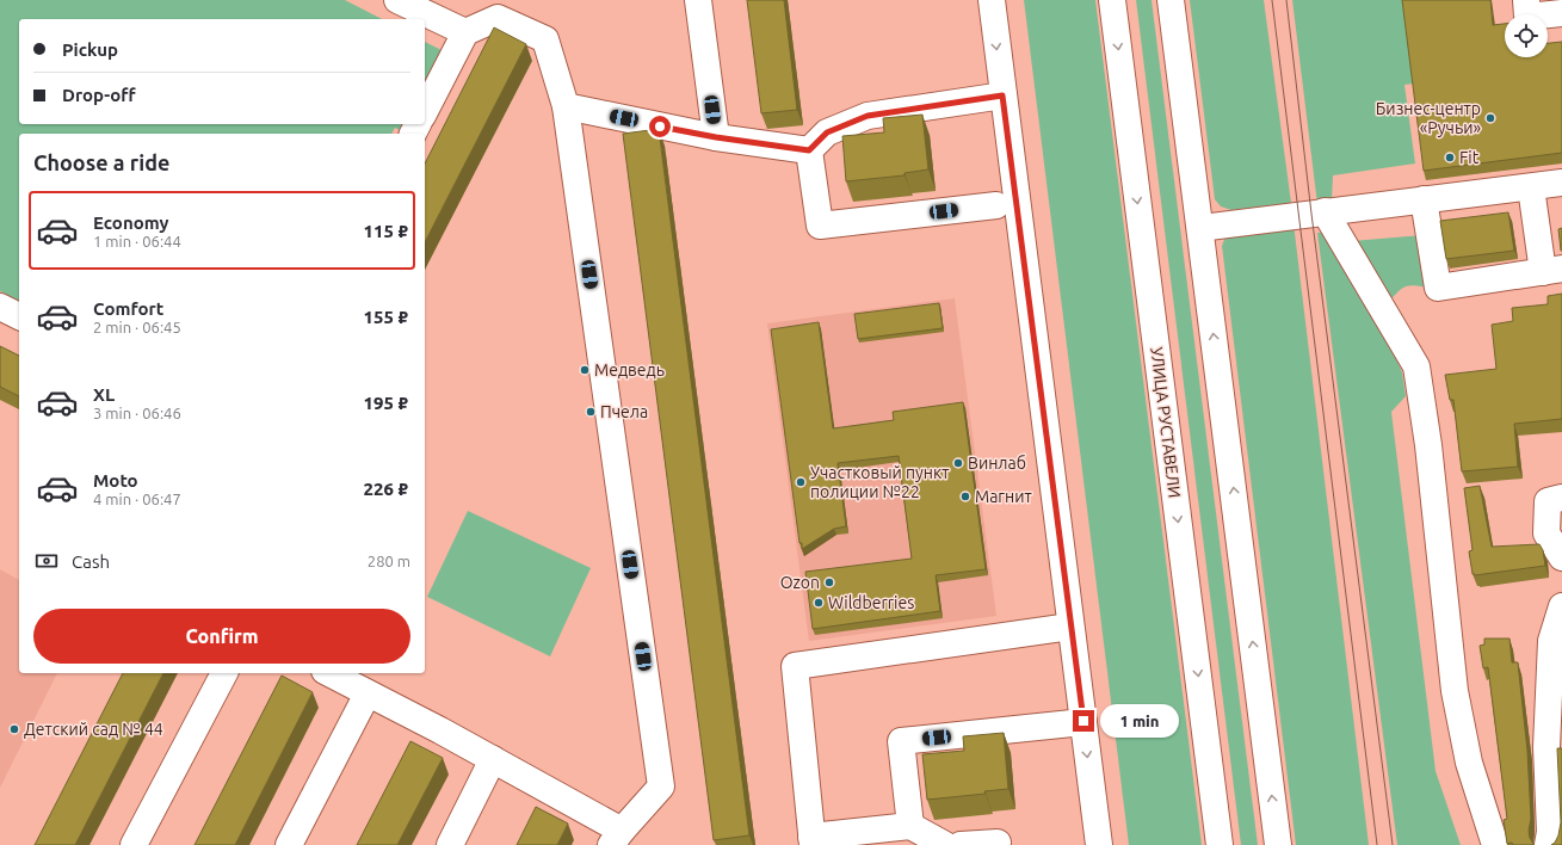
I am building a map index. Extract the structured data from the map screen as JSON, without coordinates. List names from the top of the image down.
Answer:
{
  "streets": {
    "main road": ["УЛИЦА РУСТАВЕЛИ"]
  },
  "places": [
    "Бизнес-центр «Ручьи»",
    "Fit",
    "Медведь",
    "Пчела",
    "Винлаб",
    "Участковый пункт полиции №22",
    "Магнит",
    "Ozon",
    "Wildberries",
    "Детский сад № 44"
  ],
  "page": {
    "banner": ["Pickup", "Drop-off"],
    "heading": "Choose a ride",
    "list": [
      {
        "name": "Economy",
        "note": "1 min · 06:44",
        "value": "115 ₽"
      },
      {
        "name": "Comfort",
        "note": "2 min · 06:45",
        "value": "155 ₽"
      },
      {
        "name": "XL",
        "note": "3 min · 06:46",
        "value": "195 ₽"
      },
      {
        "name": "Moto",
        "note": "4 min · 06:47",
        "value": "226 ₽"
      }
    ],
    "pay": ["Cash", "280 m"],
    "buttons": "Confirm",
    "bubble": "1 min"
  }
}
